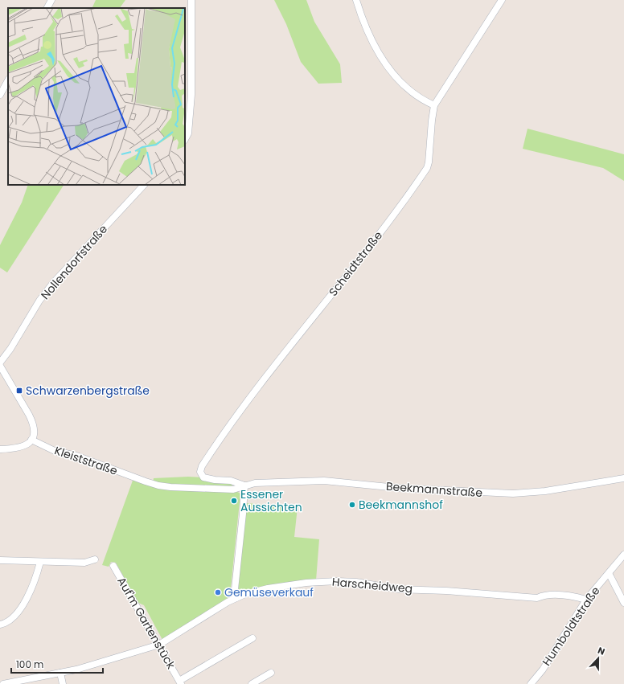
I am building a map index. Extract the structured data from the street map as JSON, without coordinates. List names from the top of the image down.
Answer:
{
  "streets": {
    "street": [
      "Nollendorfstraße",
      "Scheidtstraße",
      "Kleiststraße",
      "Beekmannstraße",
      "Harscheidweg",
      "Auf'm Gartenstück",
      "Humboldtstraße"
    ]
  },
  "crossings": [
    ["Scheidtstraße", "Beekmannstraße"],
    ["Kleiststraße", "Beekmannstraße"],
    ["Harscheidweg", "Auf'm Gartenstück"],
    ["Harscheidweg", "Humboldtstraße"]
  ],
  "places": {
    "transit": ["Schwarzenbergstraße"],
    "other": ["Essener Aussichten", "Beekmannshof", "Gemüseverkauf"]
  },
  "scale_bar": "100 m",
  "north": "top"
}
